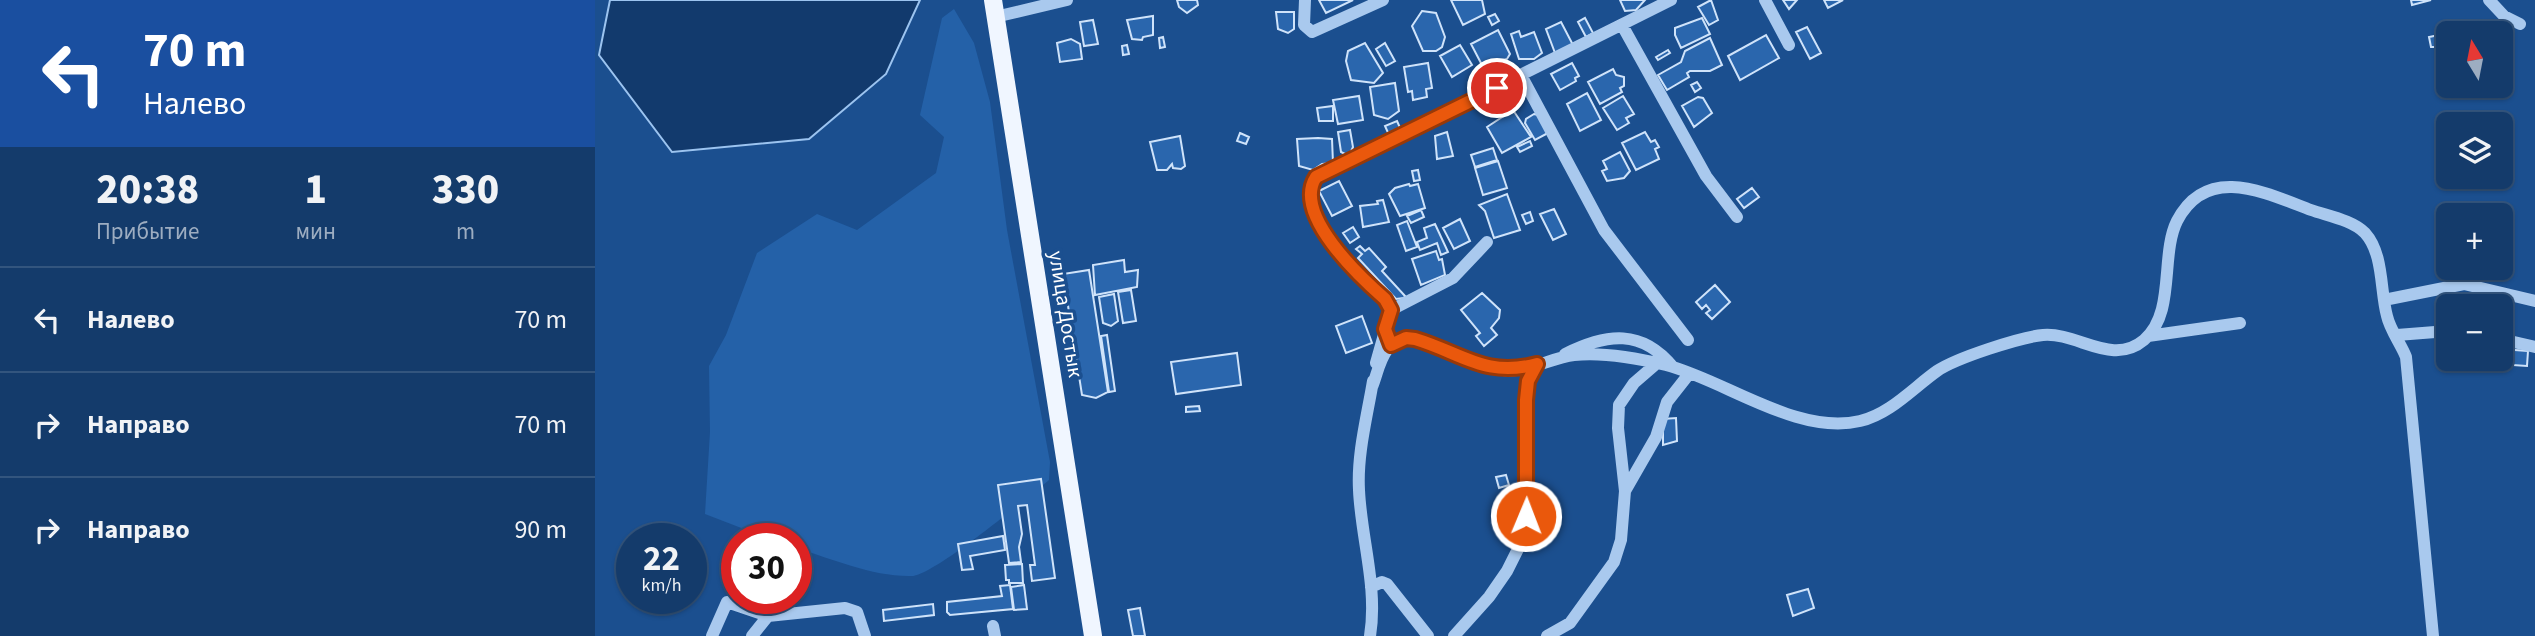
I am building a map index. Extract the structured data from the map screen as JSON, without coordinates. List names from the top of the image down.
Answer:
{
  "streets": {
    "main road": ["улица Достык"]
  },
  "north": "top",
  "page": {
    "turn": ["70 m", "Налево"],
    "map_buttons": ["+", "−"],
    "eta": [
      "20:38",
      "Прибытие",
      "1",
      "мин",
      "330",
      "m"
    ],
    "list": [
      {
        "name": "Налево",
        "value": "70 m"
      },
      {
        "name": "Направо",
        "value": "70 m"
      },
      {
        "name": "Направо",
        "value": "90 m"
      }
    ],
    "speed": "22 km/h",
    "limit": "30"
  }
}
